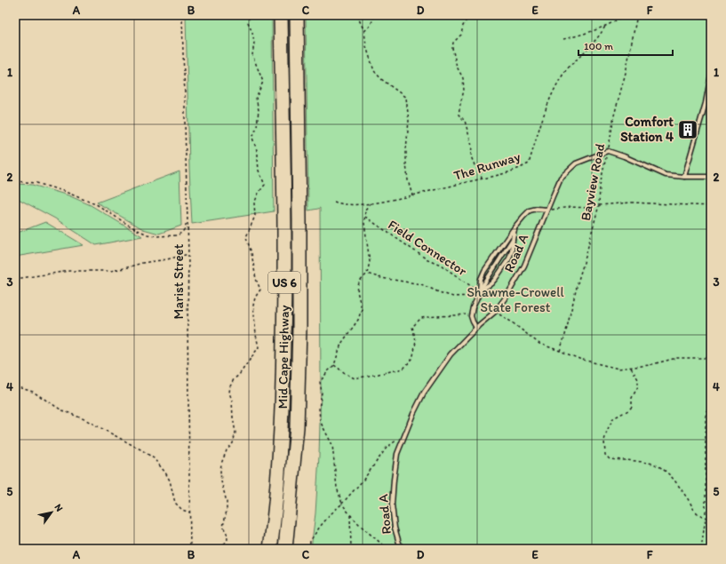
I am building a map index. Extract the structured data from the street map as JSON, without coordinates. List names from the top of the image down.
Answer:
{
  "streets": {
    "highway": ["US 6", "Mid Cape Highway"],
    "lane": ["Road A"],
    "path": [
      "The Runway",
      "Bayview Road",
      "Field Connector",
      "Marist Street"
    ]
  },
  "crossings": [
    ["Bayview Road", "Road A"]
  ],
  "parks": ["Shawme-Crowell State Forest"],
  "places": {
    "building": ["Comfort Station 4"]
  },
  "scale_bar": "100 m",
  "north": "top right",
  "grid": {
    "columns": [
      "A",
      "B",
      "C",
      "D",
      "E",
      "F"
    ],
    "rows": [
      "1",
      "2",
      "3",
      "4",
      "5"
    ]
  }
}
